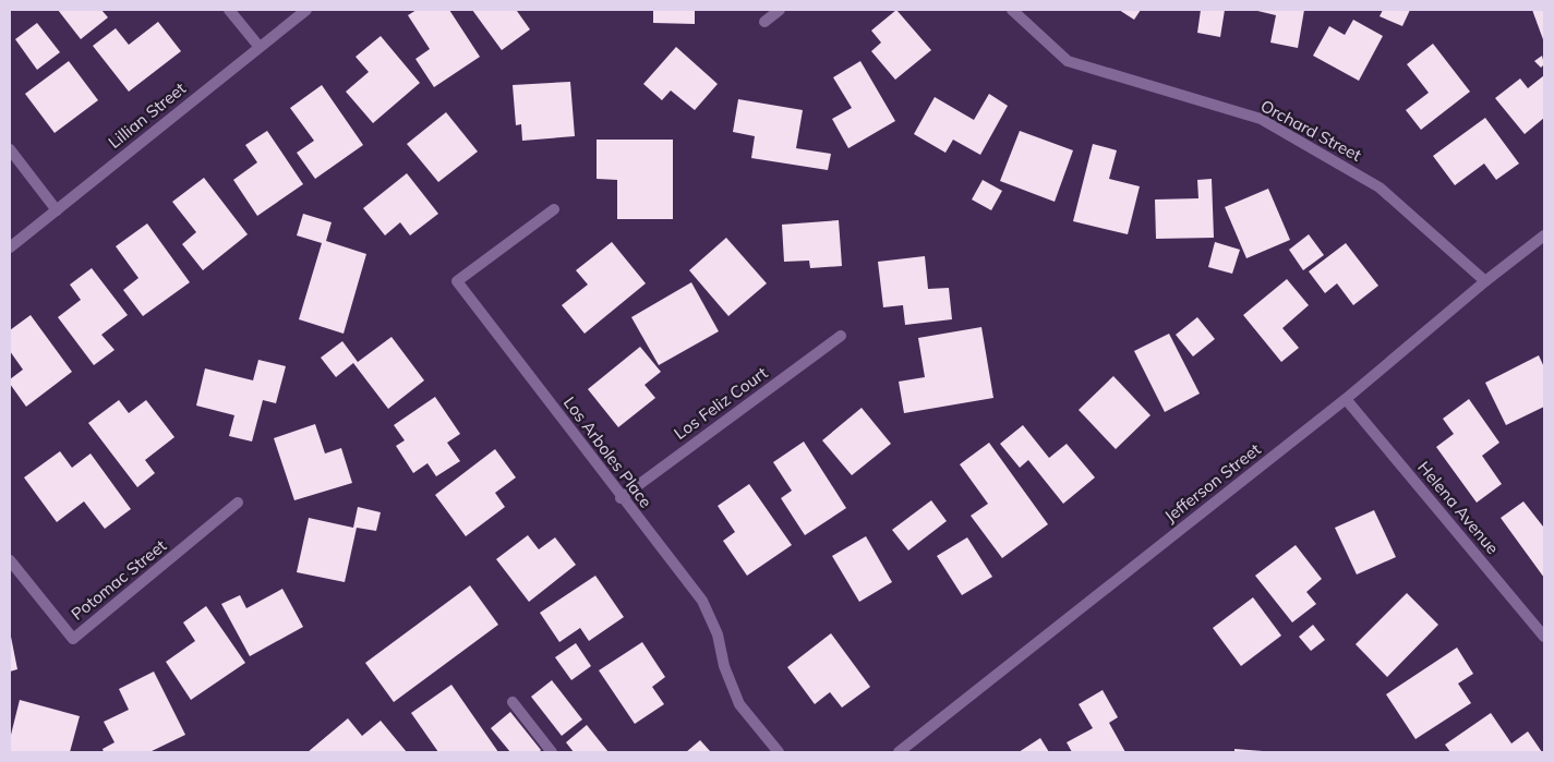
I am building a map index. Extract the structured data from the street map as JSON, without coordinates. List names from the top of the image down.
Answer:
{
  "streets": {
    "street": [
      "Lillian Street",
      "Orchard Street",
      "Los Feliz Court",
      "Los Arboles Place",
      "Jefferson Street",
      "Helena Avenue",
      "Potomac Street"
    ]
  },
  "crossings": [
    ["Orchard Street", "Jefferson Street"],
    ["Los Feliz Court", "Los Arboles Place"],
    ["Jefferson Street", "Helena Avenue"]
  ]
}
